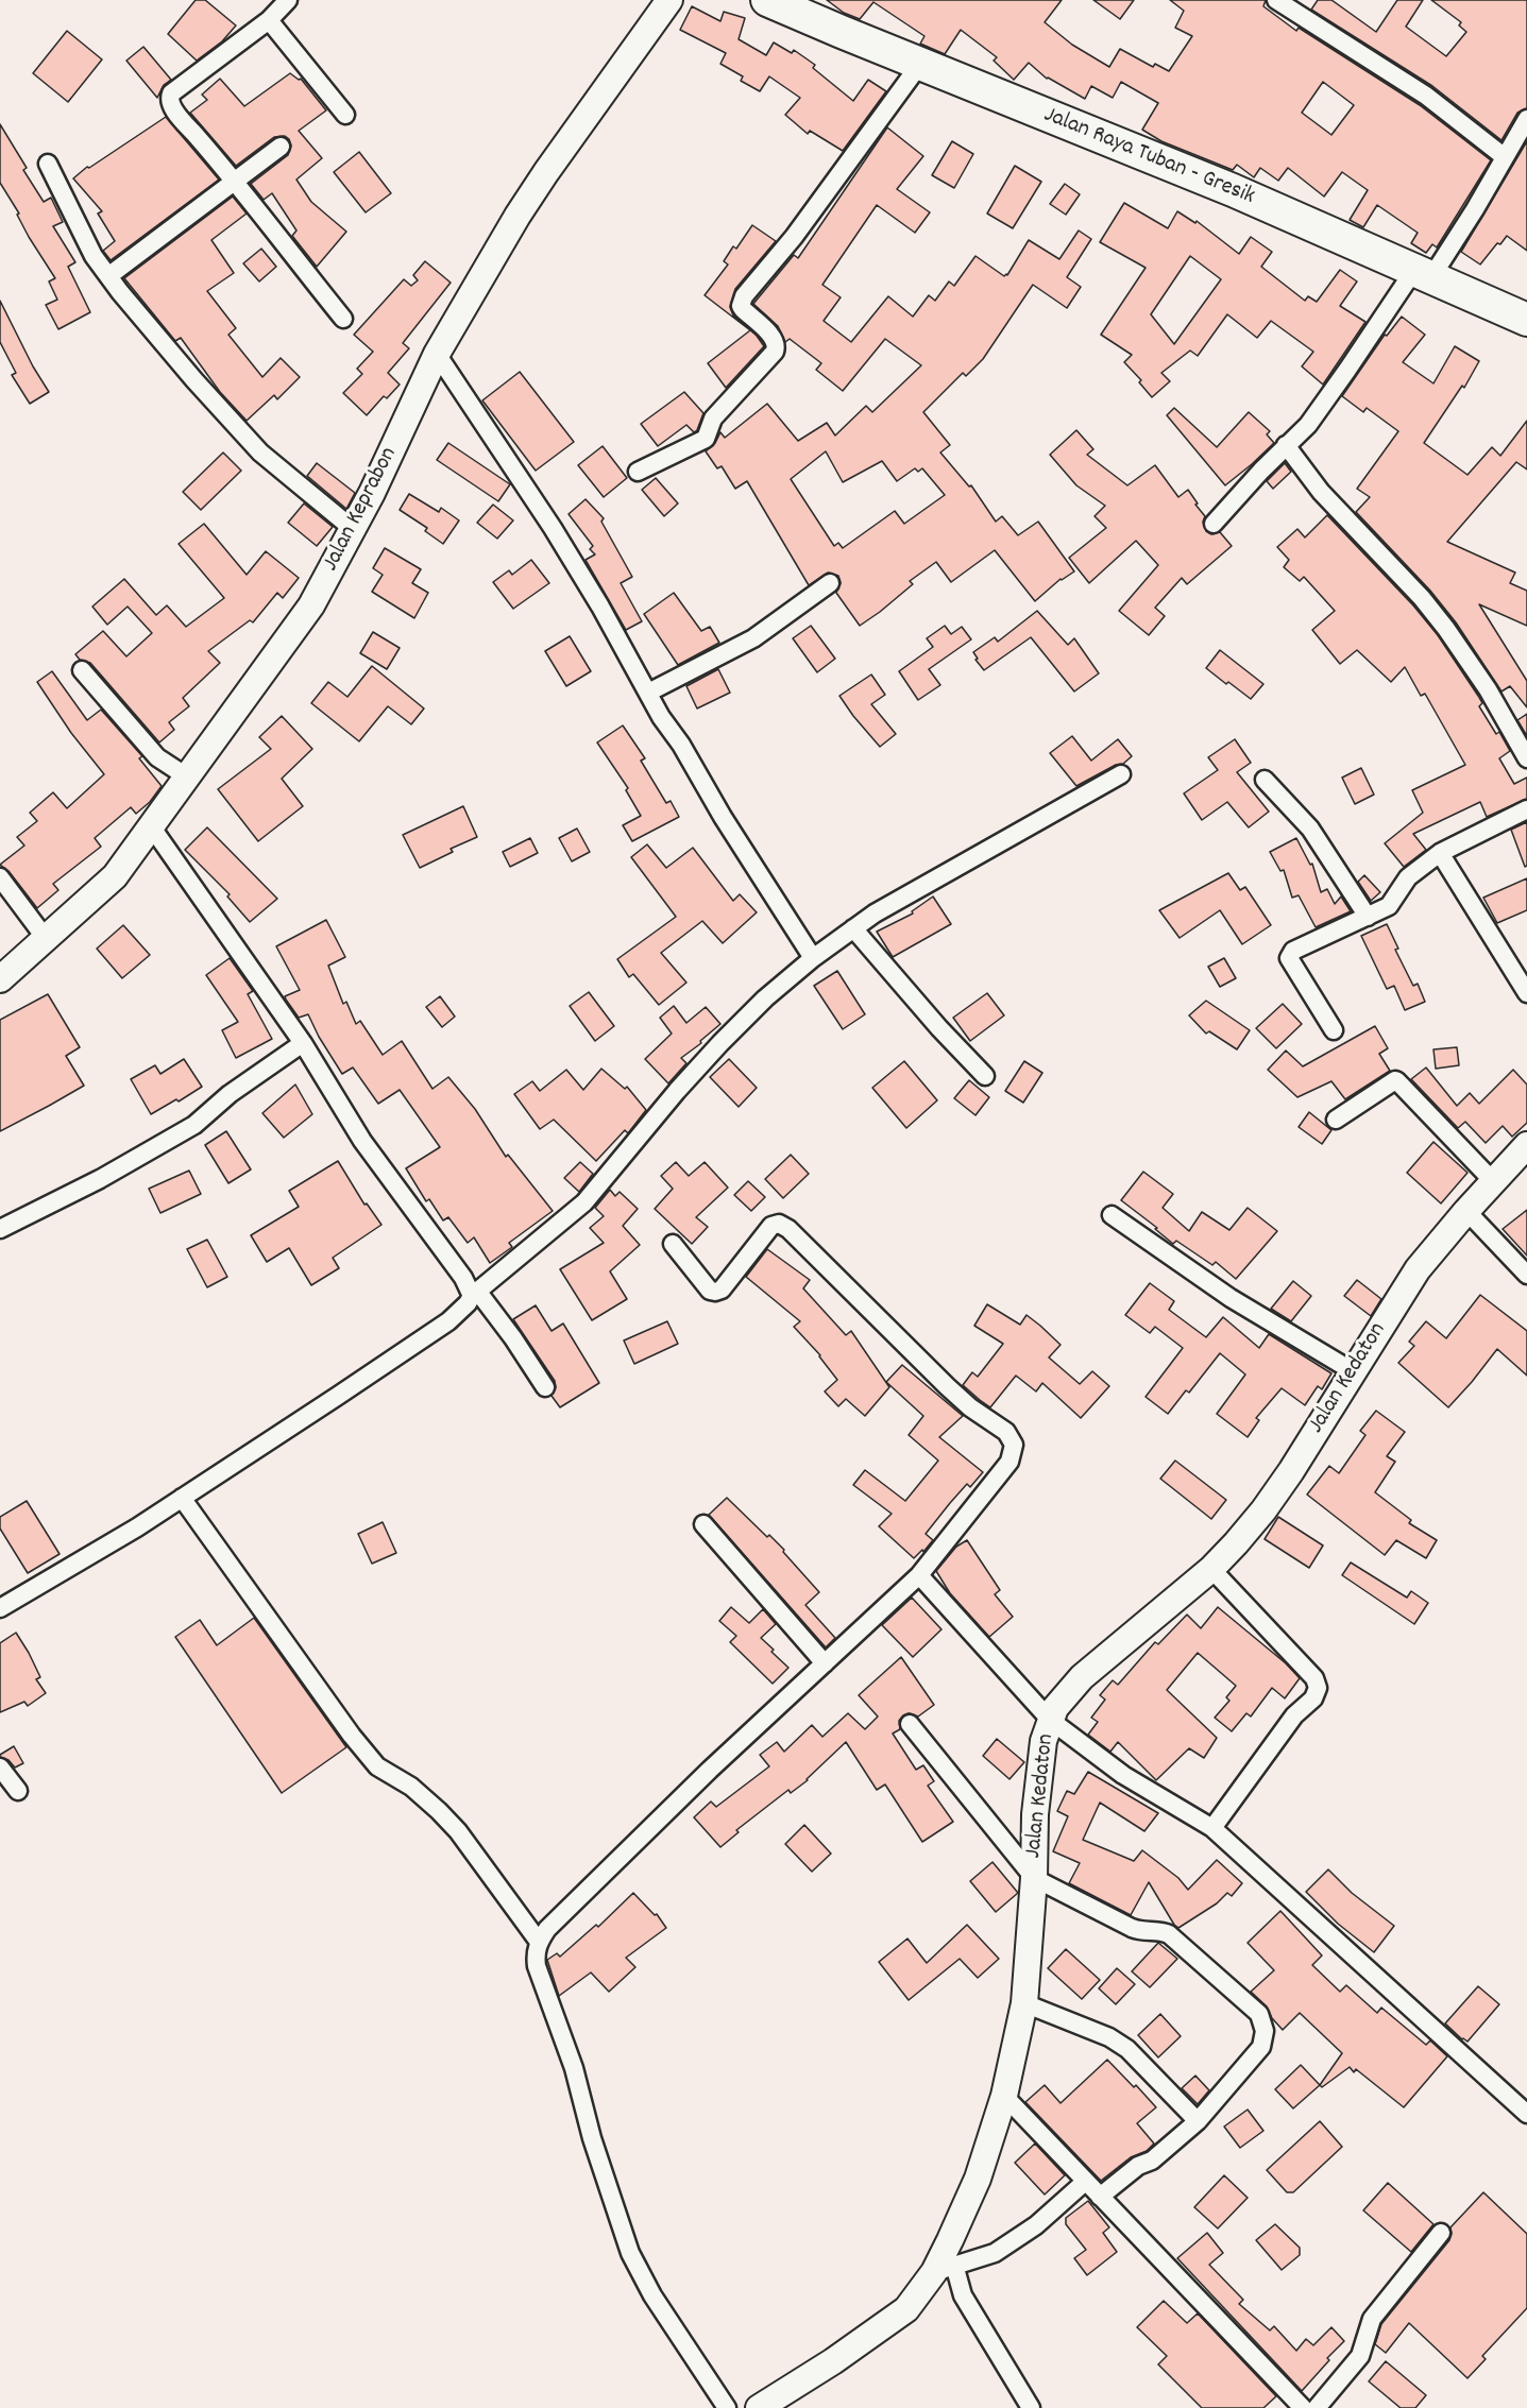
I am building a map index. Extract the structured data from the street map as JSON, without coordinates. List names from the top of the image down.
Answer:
{
  "streets": {
    "highway": ["Jalan Raya Tuban - Gresik"],
    "street": ["Jalan Keprabon", "Jalan Kedaton"]
  }
}
